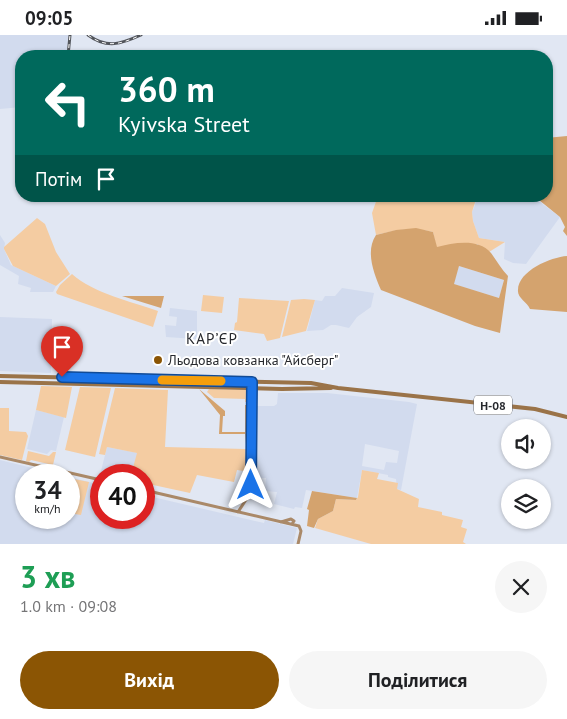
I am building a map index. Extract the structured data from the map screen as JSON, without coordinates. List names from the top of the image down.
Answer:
{
  "streets": {
    "main road": ["Н-08"]
  },
  "districts": ["КАР’ЄР"],
  "places": ["Льодова ковзанка \"Айсберг\""],
  "page": {
    "status": "09:05",
    "turn": ["360 m", "Kyivska Street"],
    "then": "Потім",
    "speed": "34 km/h",
    "limit": "40",
    "heading": ["3 хв", "1.0 km · 09:08"],
    "buttons": ["Вихід", "Поділитися"]
  }
}
